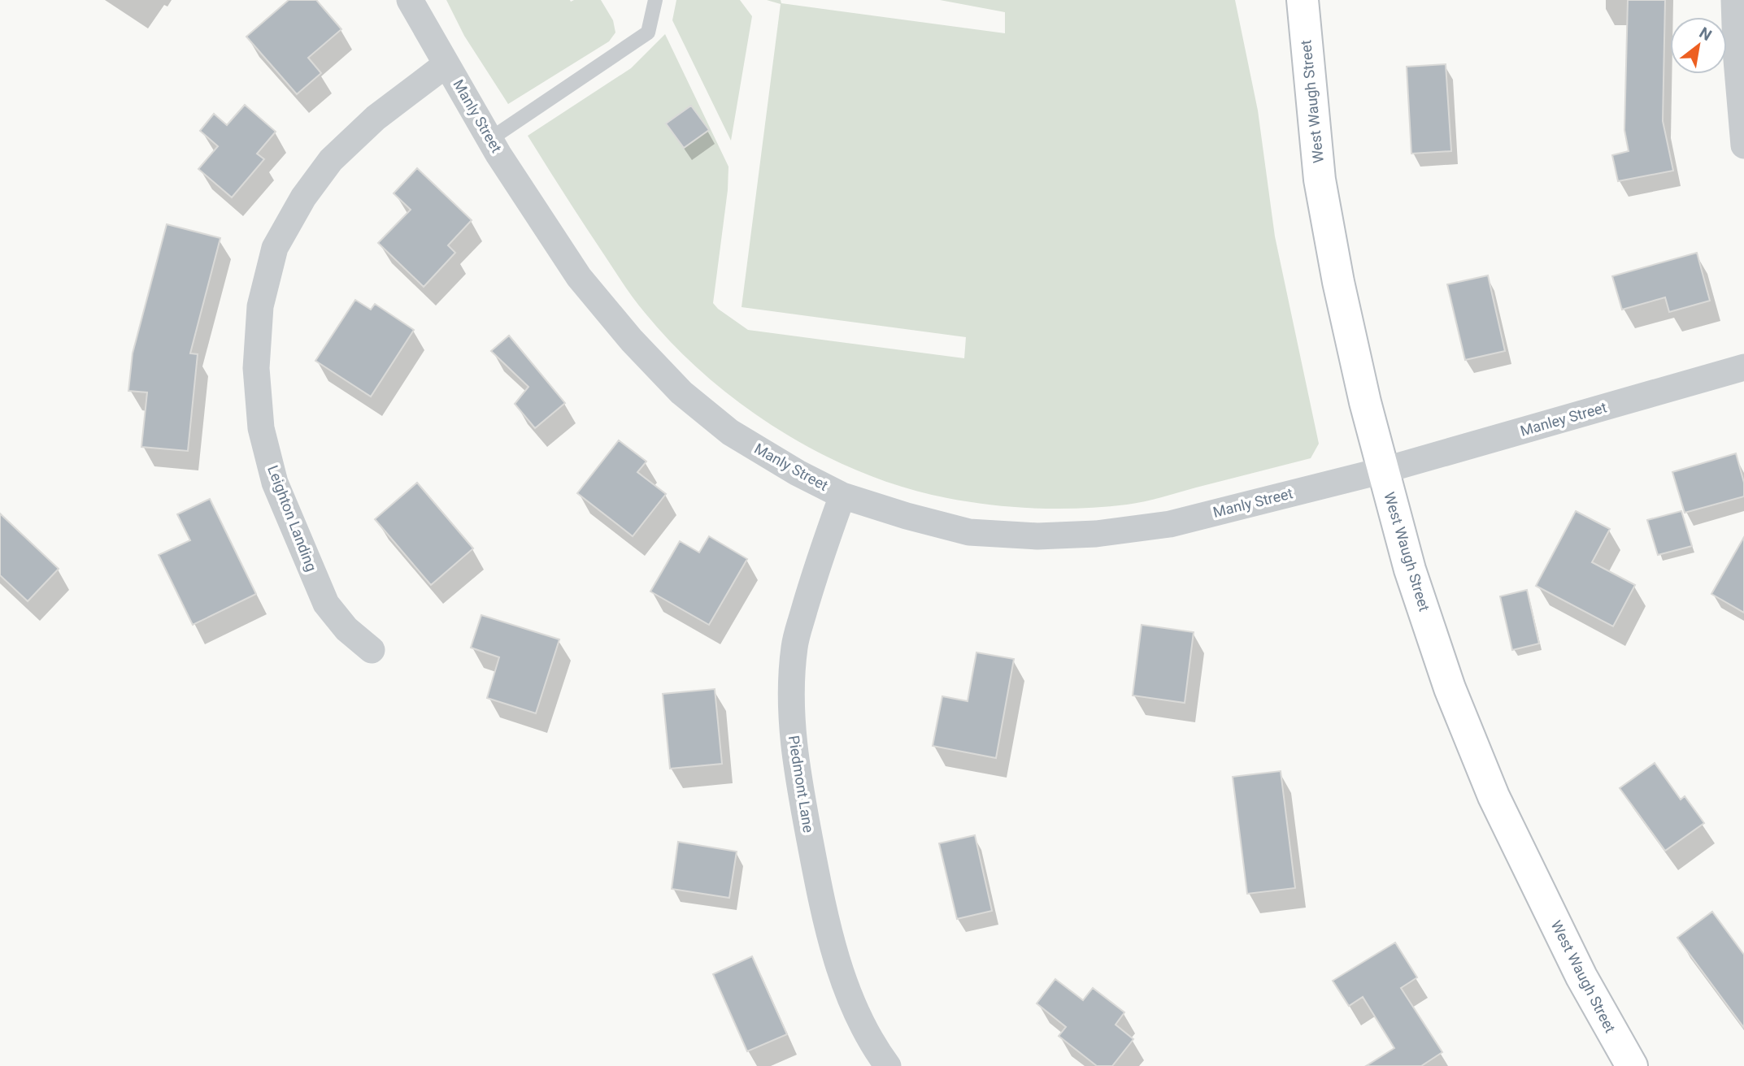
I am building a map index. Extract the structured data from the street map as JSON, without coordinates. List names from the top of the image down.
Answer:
{
  "streets": {
    "street": [
      "West Waugh Street",
      "Manly Street",
      "Manley Street",
      "Leighton Landing",
      "Piedmont Lane"
    ]
  },
  "crossings": [
    ["West Waugh Street", "Manly Street"],
    ["West Waugh Street", "Manley Street"],
    ["Manly Street", "Manley Street"],
    ["Manly Street", "Leighton Landing"],
    ["Manly Street", "Piedmont Lane"]
  ],
  "north": "top right"
}
